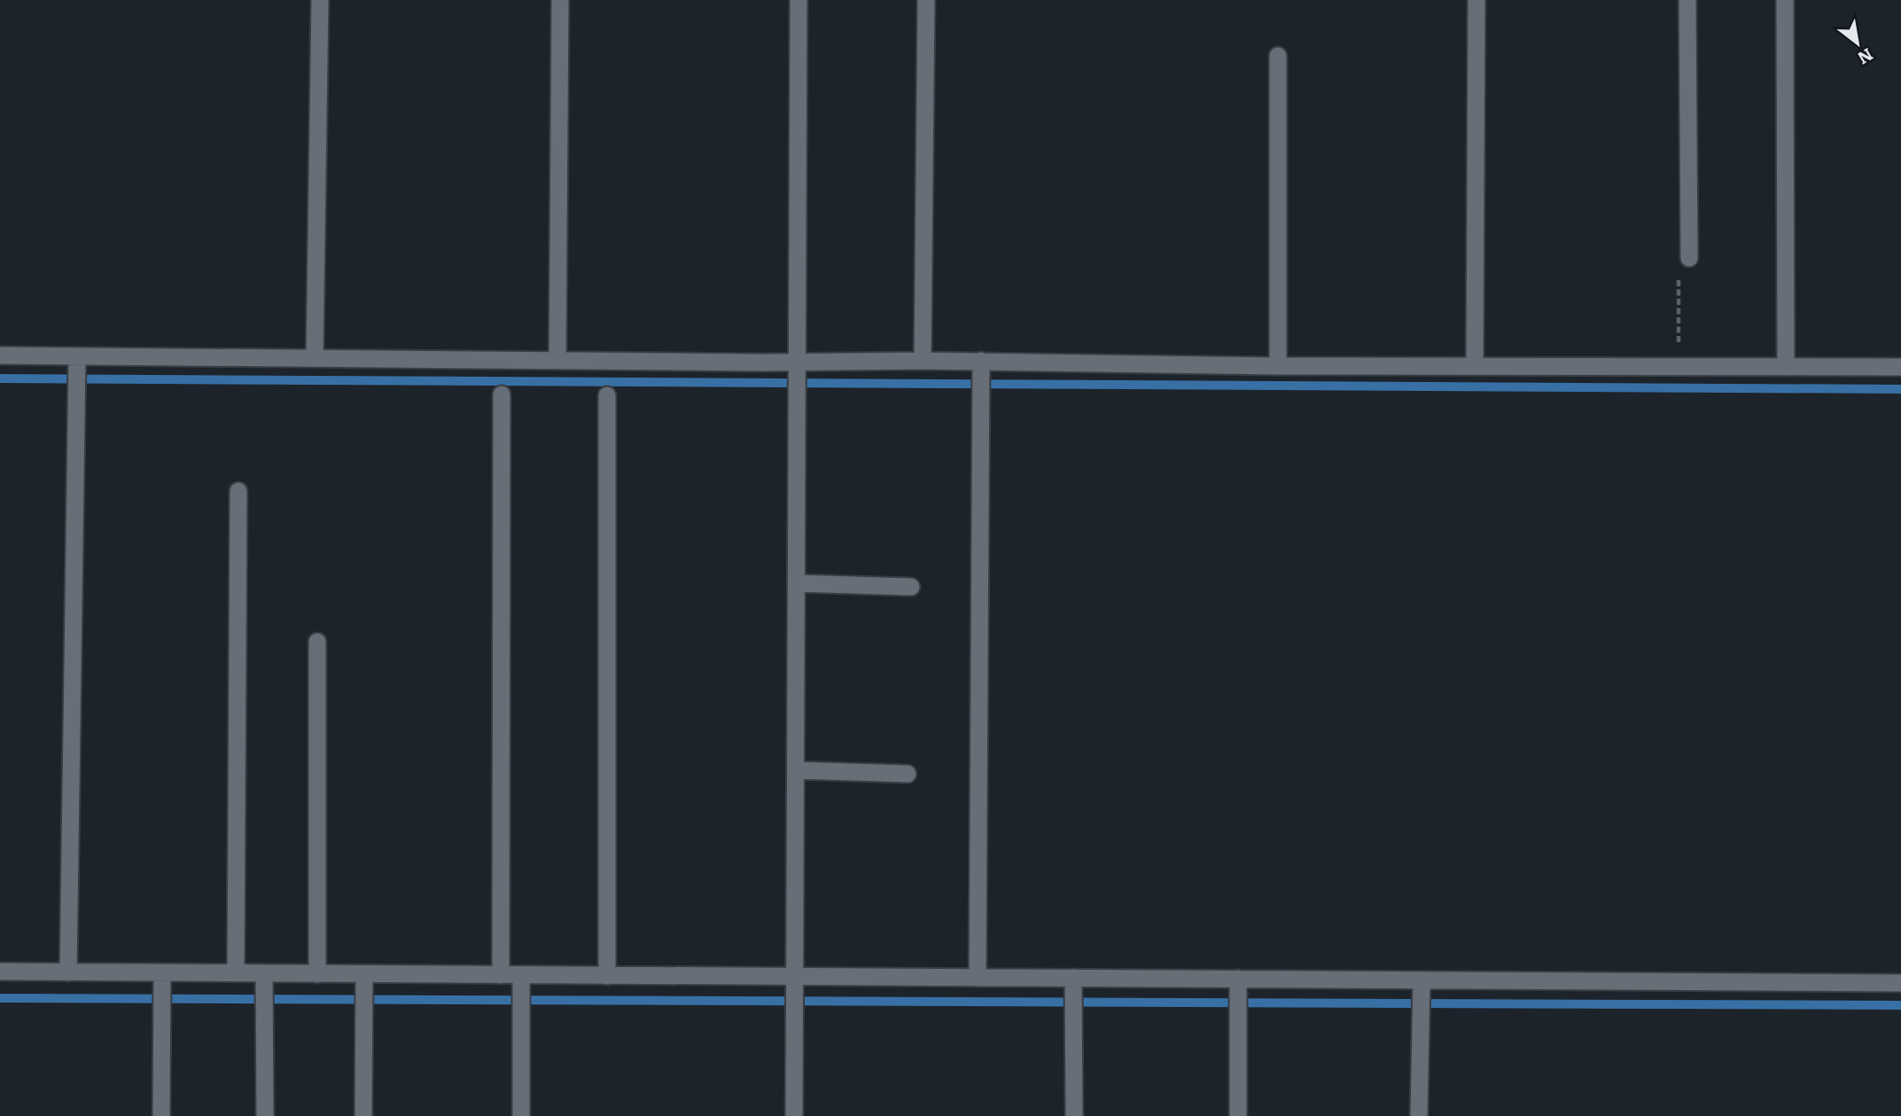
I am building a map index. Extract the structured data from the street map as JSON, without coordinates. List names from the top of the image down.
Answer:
{
  "north": "bottom right"
}
